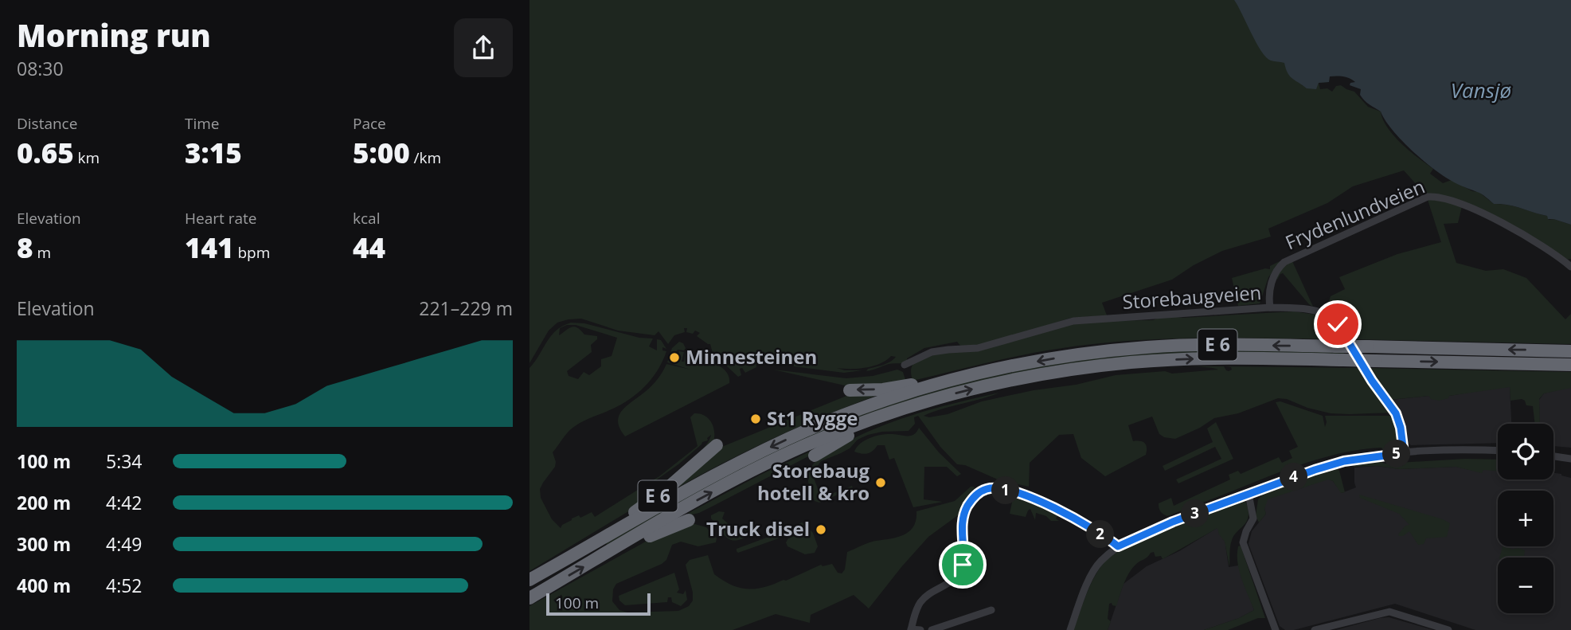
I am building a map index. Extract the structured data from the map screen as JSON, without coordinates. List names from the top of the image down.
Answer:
{
  "streets": {
    "highway": ["E 6"],
    "street": ["Frydenlundveien", "Storebaugveien"]
  },
  "crossings": [
    ["Frydenlundveien", "Storebaugveien"]
  ],
  "water": ["Vansjø"],
  "places": [
    "Minnesteinen",
    "St1 Rygge",
    "Storebaug hotell & kro",
    "Truck disel"
  ],
  "scale_bar": "100 m",
  "page": {
    "heading": ["Morning run", "08:30"],
    "stats": [
      ["Distance", "0.65 km"],
      ["Time", "3:15"],
      ["Pace", "5:00 /km"],
      ["Elevation", "8 m"],
      ["Heart rate", "141 bpm"],
      ["kcal", "44"]
    ],
    "chart": ["Elevation", "221–229 m"],
    "map_buttons": ["+", "−"],
    "pins": [
      "5",
      "4",
      "1",
      "3",
      "2"
    ],
    "list": [
      {
        "name": "100 m",
        "note": "5:34"
      },
      {
        "name": "200 m",
        "note": "4:42"
      },
      {
        "name": "300 m",
        "note": "4:49"
      },
      {
        "name": "400 m",
        "note": "4:52"
      }
    ],
    "scale": "100 m"
  }
}
